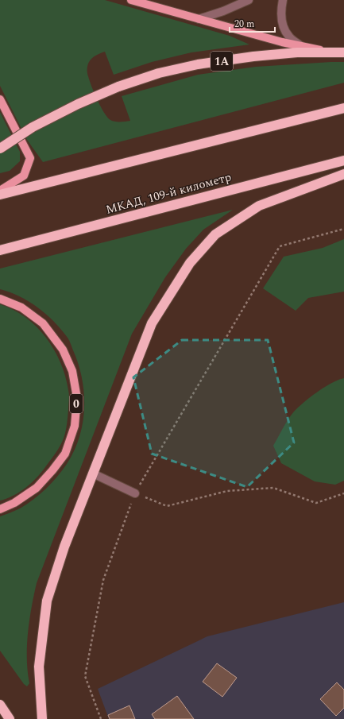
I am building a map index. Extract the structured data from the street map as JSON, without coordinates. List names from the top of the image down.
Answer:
{
  "streets": {
    "highway": ["1A", "МКАД, 109-й километр"],
    "main road": ["0"]
  },
  "scale_bar": "20 m"
}
